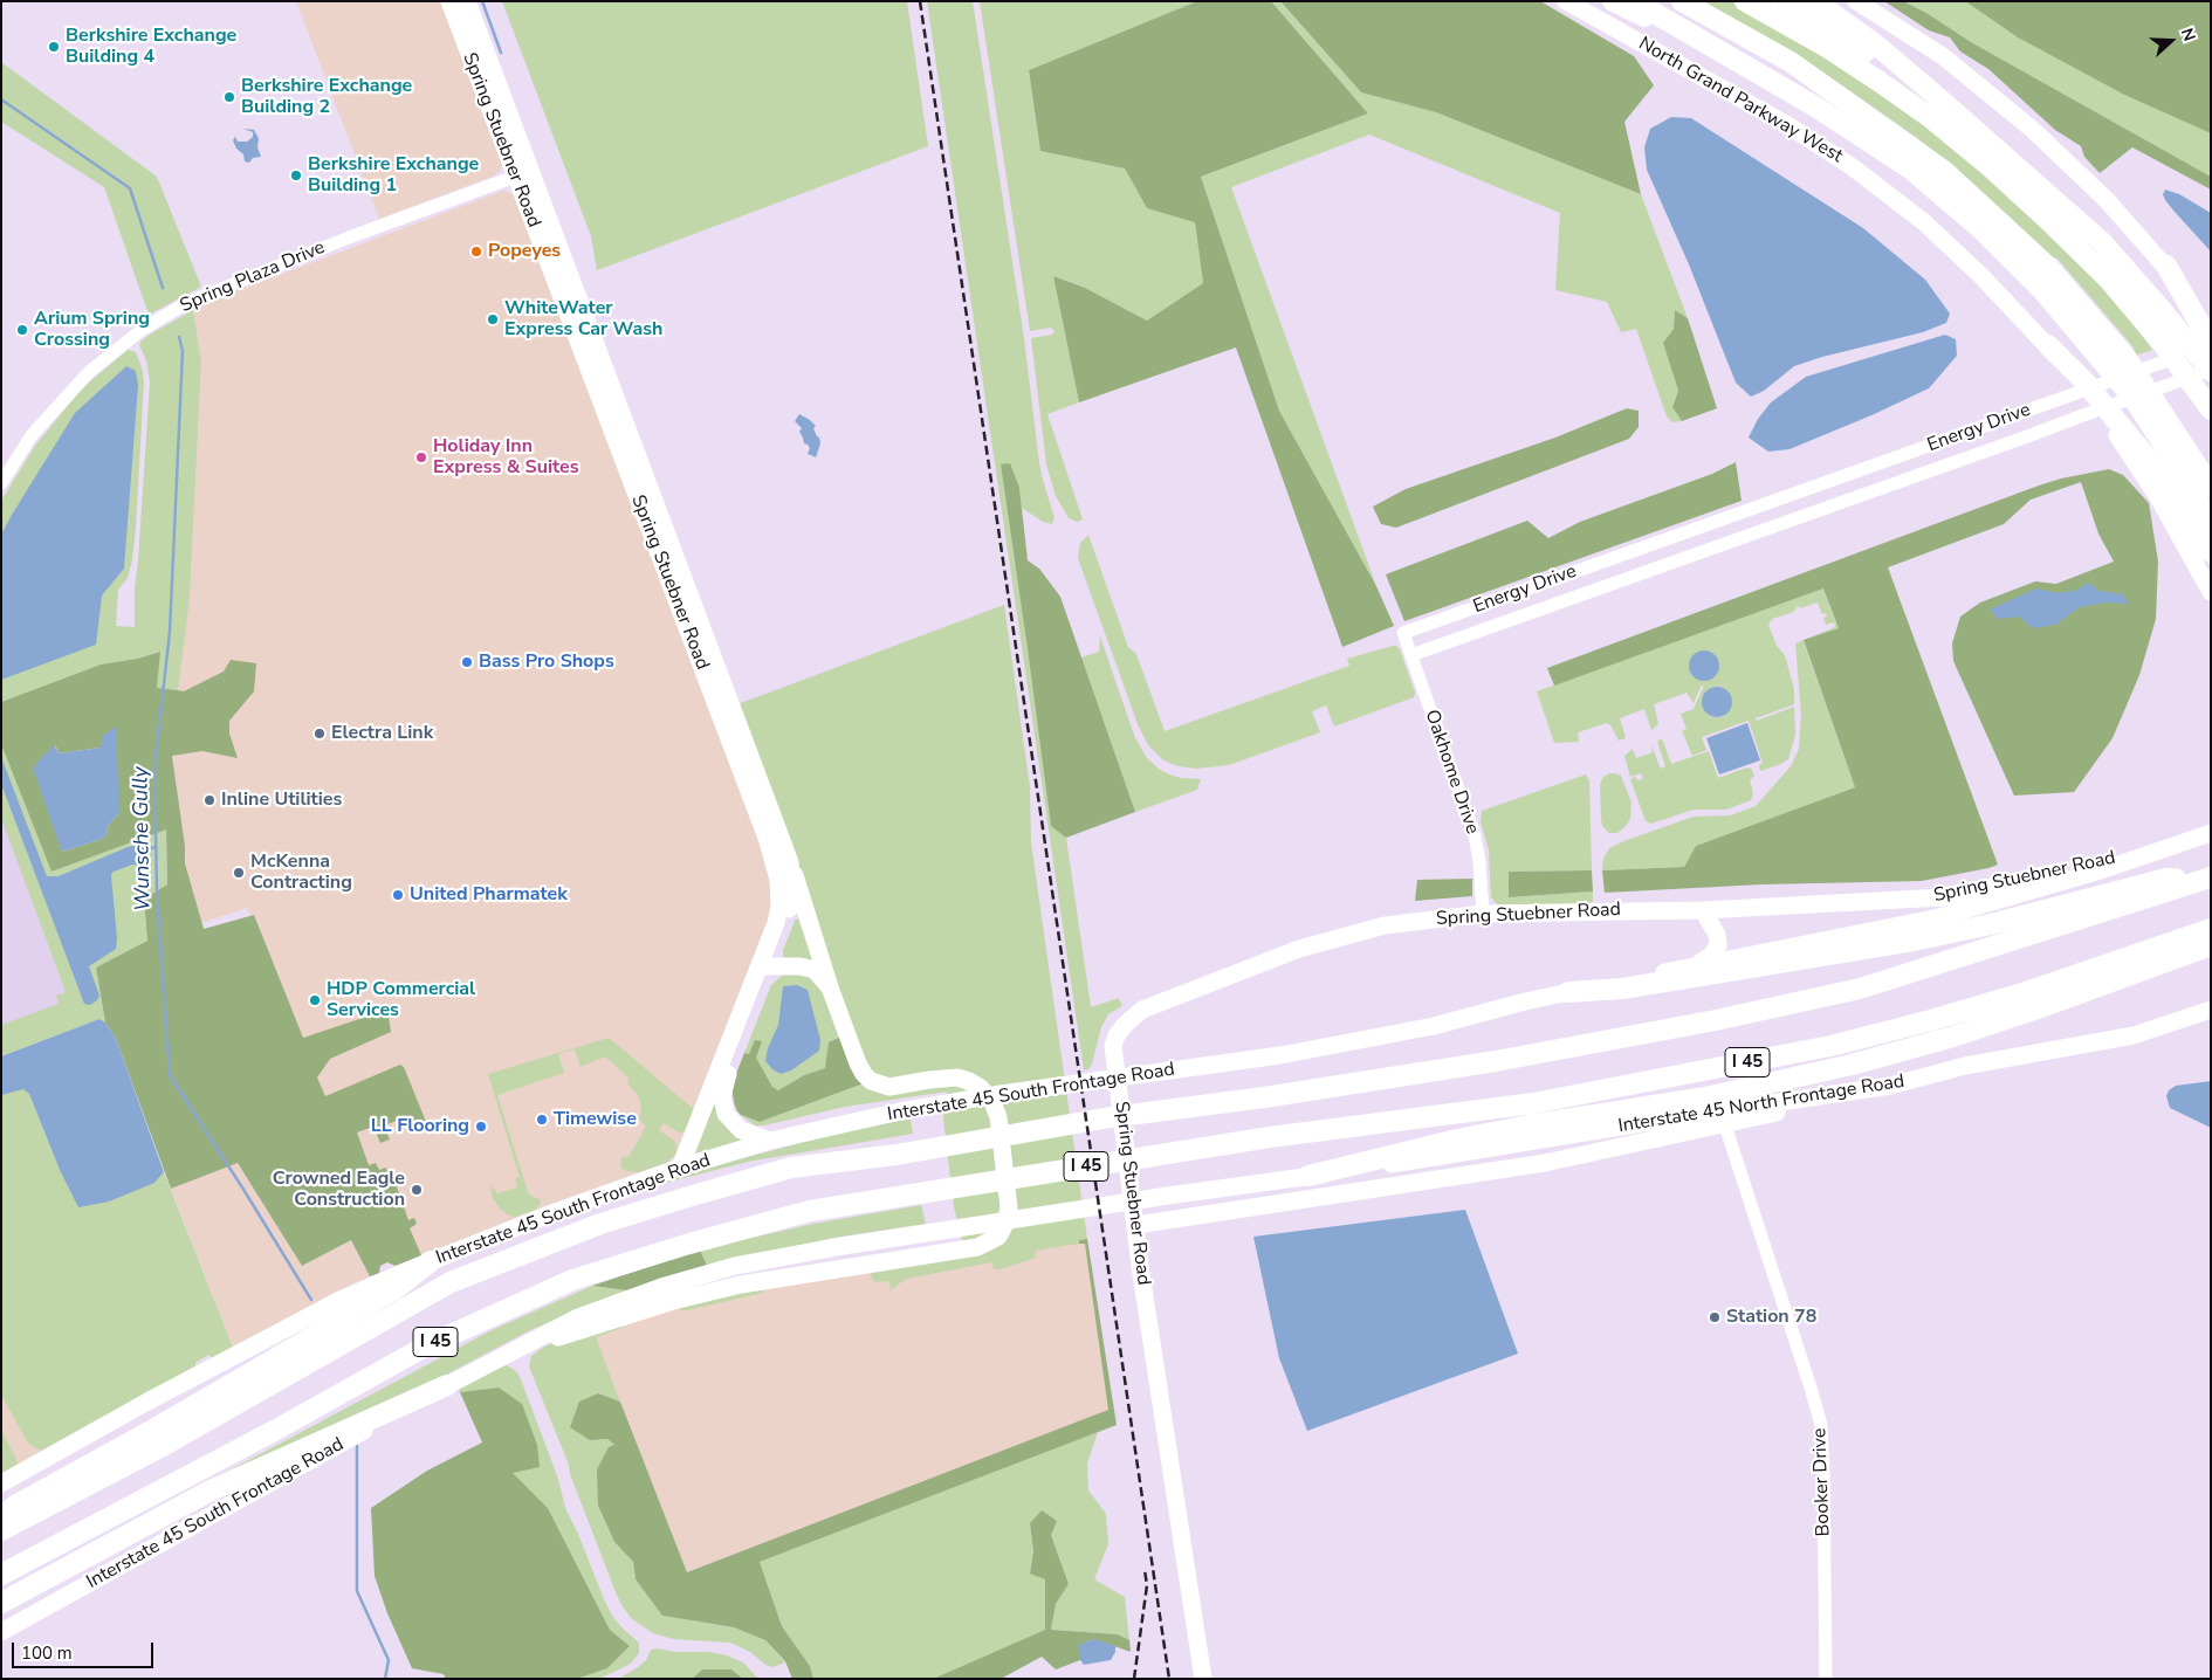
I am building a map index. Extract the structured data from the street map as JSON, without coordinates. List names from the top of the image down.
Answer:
{
  "streets": {
    "highway": ["I 45"],
    "main road": [
      "North Grand Parkway West",
      "Spring Stuebner Road",
      "Interstate 45 South Frontage Road",
      "Interstate 45 North Frontage Road"
    ],
    "street": [
      "Spring Plaza Drive",
      "Energy Drive",
      "Oakhome Drive",
      "Booker Drive"
    ]
  },
  "crossings": [
    ["Spring Stuebner Road", "Spring Plaza Drive"],
    ["Spring Stuebner Road", "Oakhome Drive"],
    ["Spring Stuebner Road", "Interstate 45 South Frontage Road"],
    ["Energy Drive", "Oakhome Drive"],
    ["Interstate 45 South Frontage Road", "Interstate 45 North Frontage Road"]
  ],
  "water": ["Wunsche Gully"],
  "places": [
    "Berkshire Exchange Building 4",
    "Berkshire Exchange Building 2",
    "Berkshire Exchange Building 1",
    "Popeyes",
    "WhiteWater Express Car Wash",
    "Arium Spring Crossing",
    "Holiday Inn Express & Suites",
    "Bass Pro Shops",
    "Electra Link",
    "Inline Utilities",
    "McKenna Contracting",
    "United Pharmatek",
    "HDP Commercial Services",
    "Timewise",
    "LL Flooring",
    "Crowned Eagle Construction",
    "Station 78"
  ],
  "scale_bar": "100 m",
  "north": "right"
}
